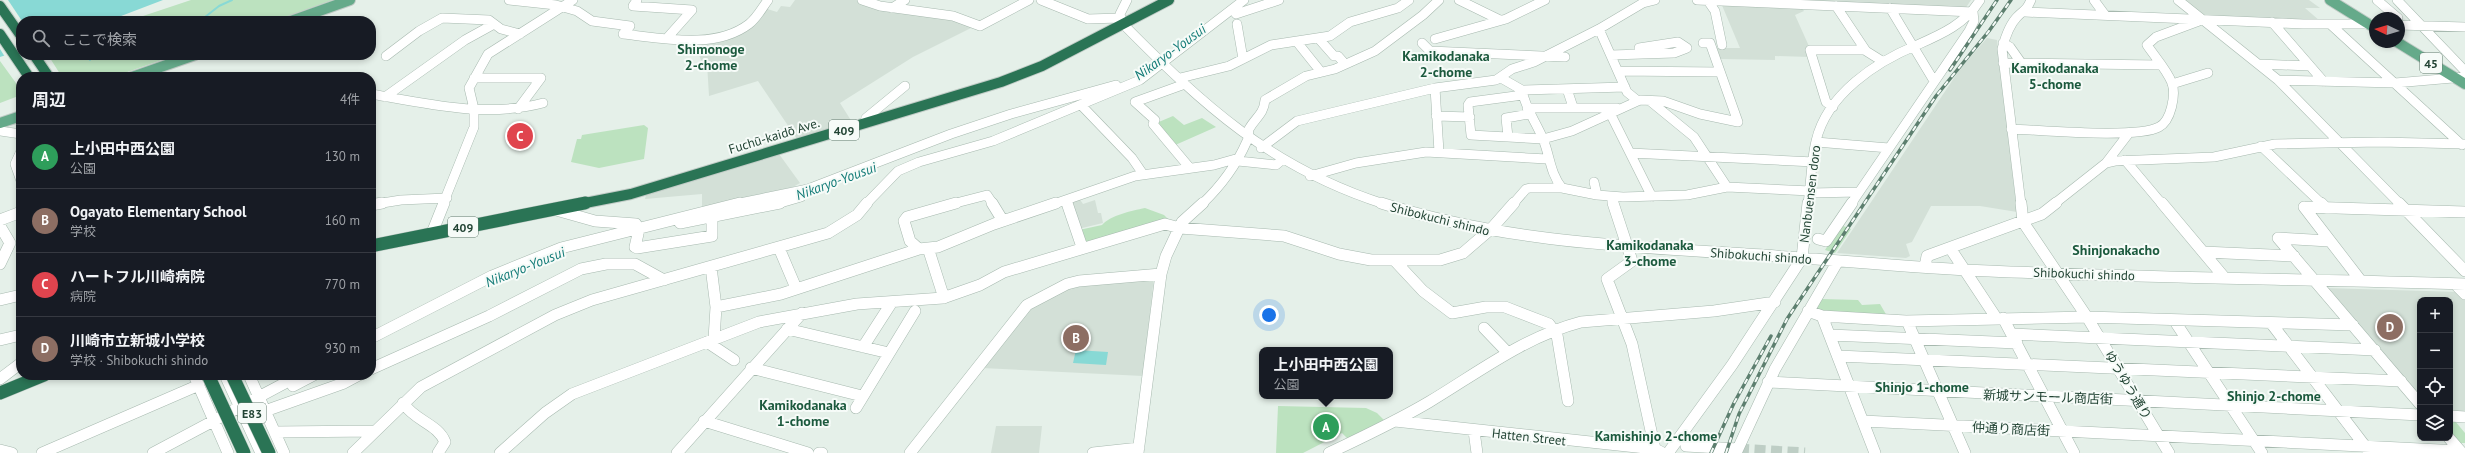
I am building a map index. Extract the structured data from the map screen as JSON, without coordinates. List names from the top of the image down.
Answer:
{
  "streets": {
    "highway": ["409", "Fuchū-kaidō Ave.", "E83"],
    "main road": ["45"],
    "street": [
      "Nanbuensen doro",
      "Shibokuchi shindo",
      "ゆうゆう通り",
      "新城サンモール商店街",
      "仲通り商店街",
      "Hatten Street"
    ]
  },
  "crossings": [
    ["Fuchū-kaidō Ave.", "Shibokuchi shindo"],
    ["Nanbuensen doro", "Shibokuchi shindo"],
    ["Shibokuchi shindo", "ゆうゆう通り"],
    ["ゆうゆう通り", "新城サンモール商店街"],
    ["ゆうゆう通り", "仲通り商店街"]
  ],
  "districts": [
    "Shimonoge 2-chome",
    "Kamikodanaka 2-chome",
    "Kamikodanaka 5-chome",
    "Kamikodanaka 3-chome",
    "Shinjonakacho",
    "Shinjo 1-chome",
    "Shinjo 2-chome",
    "Kamikodanaka 1-chome",
    "Kamishinjo 2-chome"
  ],
  "water": ["Nikaryo-Yousui"],
  "north": "left",
  "page": {
    "search": "ここで検索",
    "heading": ["周辺", "4件"],
    "pins": [
      "C",
      "D",
      "B",
      "A"
    ],
    "list": [
      {
        "mark": "A",
        "name": "上小田中西公園",
        "note": "公園",
        "value": "130 m"
      },
      {
        "mark": "B",
        "name": "Ogayato Elementary School",
        "note": "学校",
        "value": "160 m"
      },
      {
        "mark": "C",
        "name": "ハートフル川崎病院",
        "note": "病院",
        "value": "770 m"
      },
      {
        "mark": "D",
        "name": "川崎市立新城小学校",
        "note": "学校 · Shibokuchi shindo",
        "value": "930 m"
      }
    ],
    "map_buttons": ["+", "−"],
    "popup": ["上小田中西公園", "公園"]
  }
}
